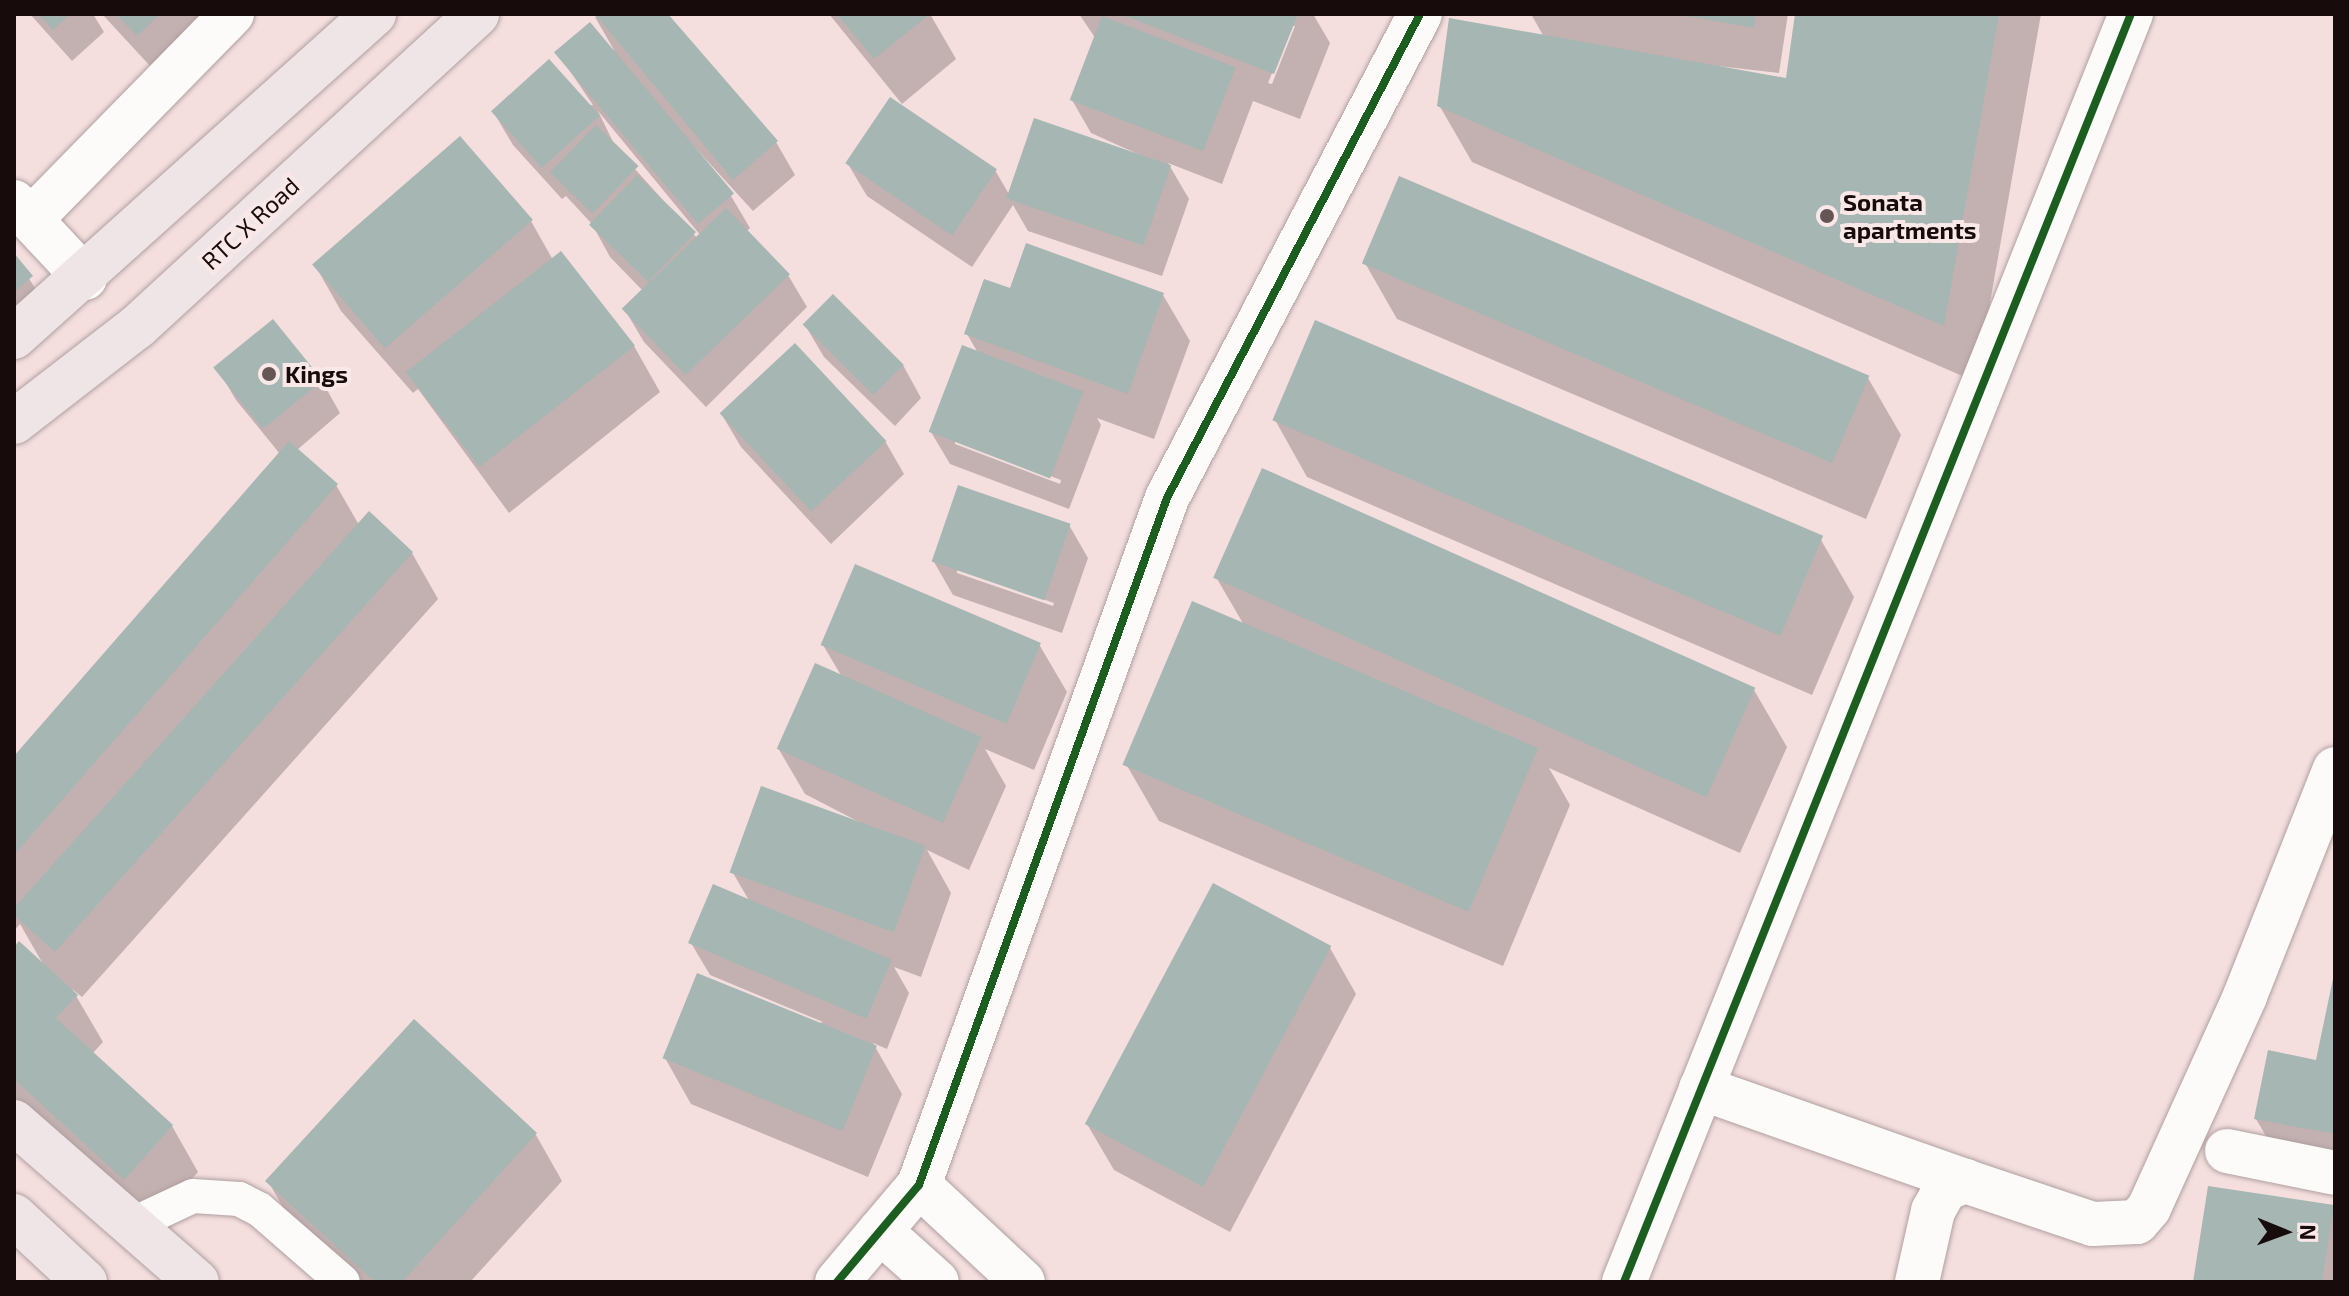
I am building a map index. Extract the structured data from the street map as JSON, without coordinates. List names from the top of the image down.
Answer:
{
  "streets": {
    "main road": ["RTC X Road"]
  },
  "places": ["Sonata apartments", "Kings"],
  "north": "right"
}
